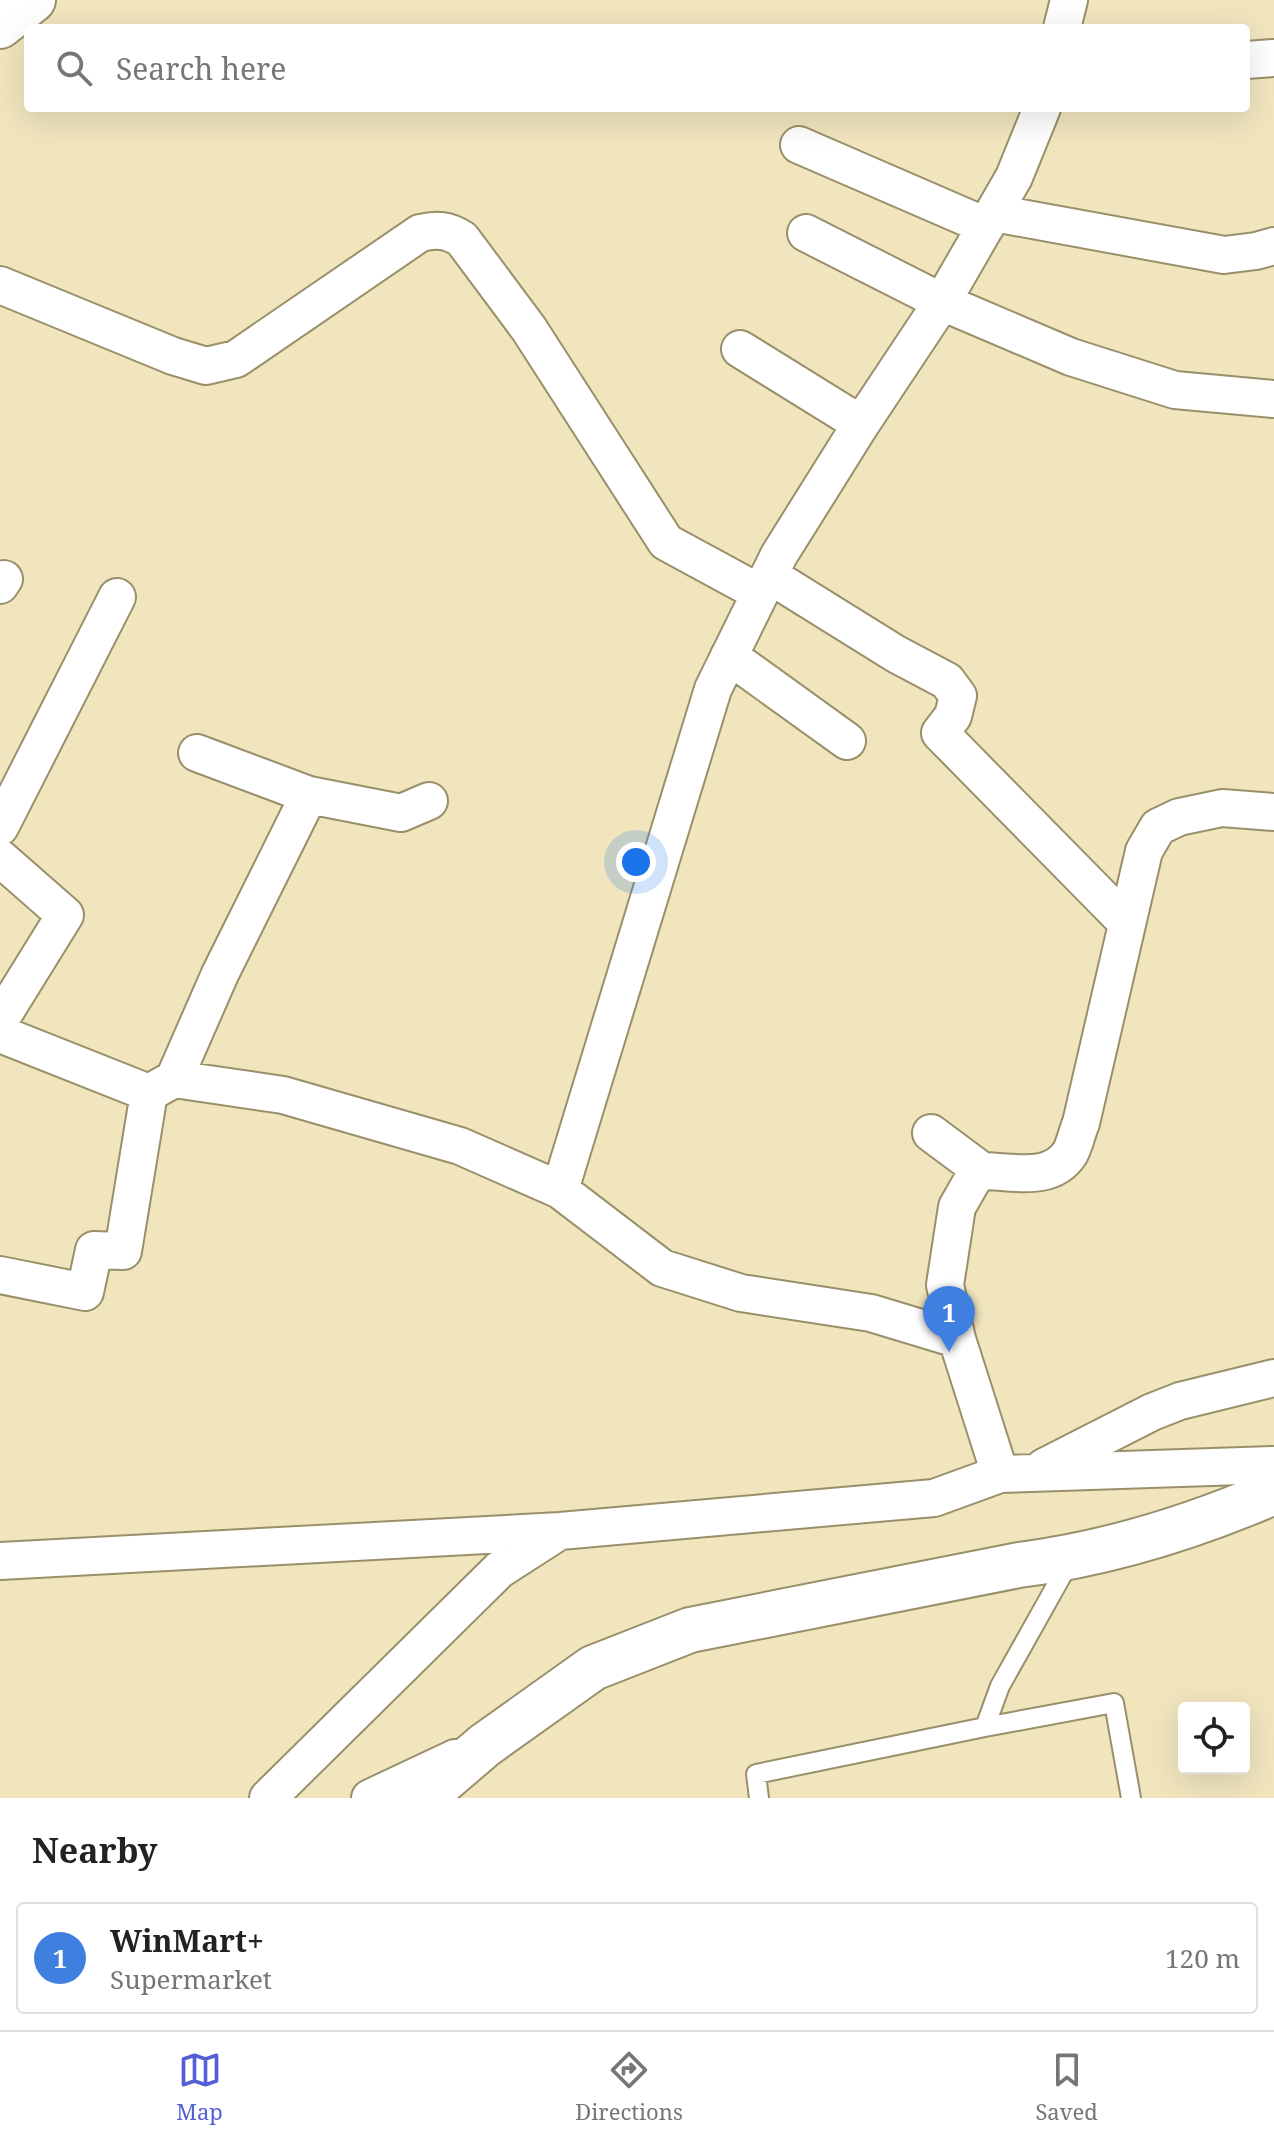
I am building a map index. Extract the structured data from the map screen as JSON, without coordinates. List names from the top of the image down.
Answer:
{
  "page": {
    "search": "Search here",
    "pins": "1",
    "heading": "Nearby",
    "list": [
      {
        "mark": "1",
        "name": "WinMart+",
        "note": "Supermarket",
        "value": "120 m"
      }
    ],
    "nav": ["Map", "Directions", "Saved"]
  }
}
